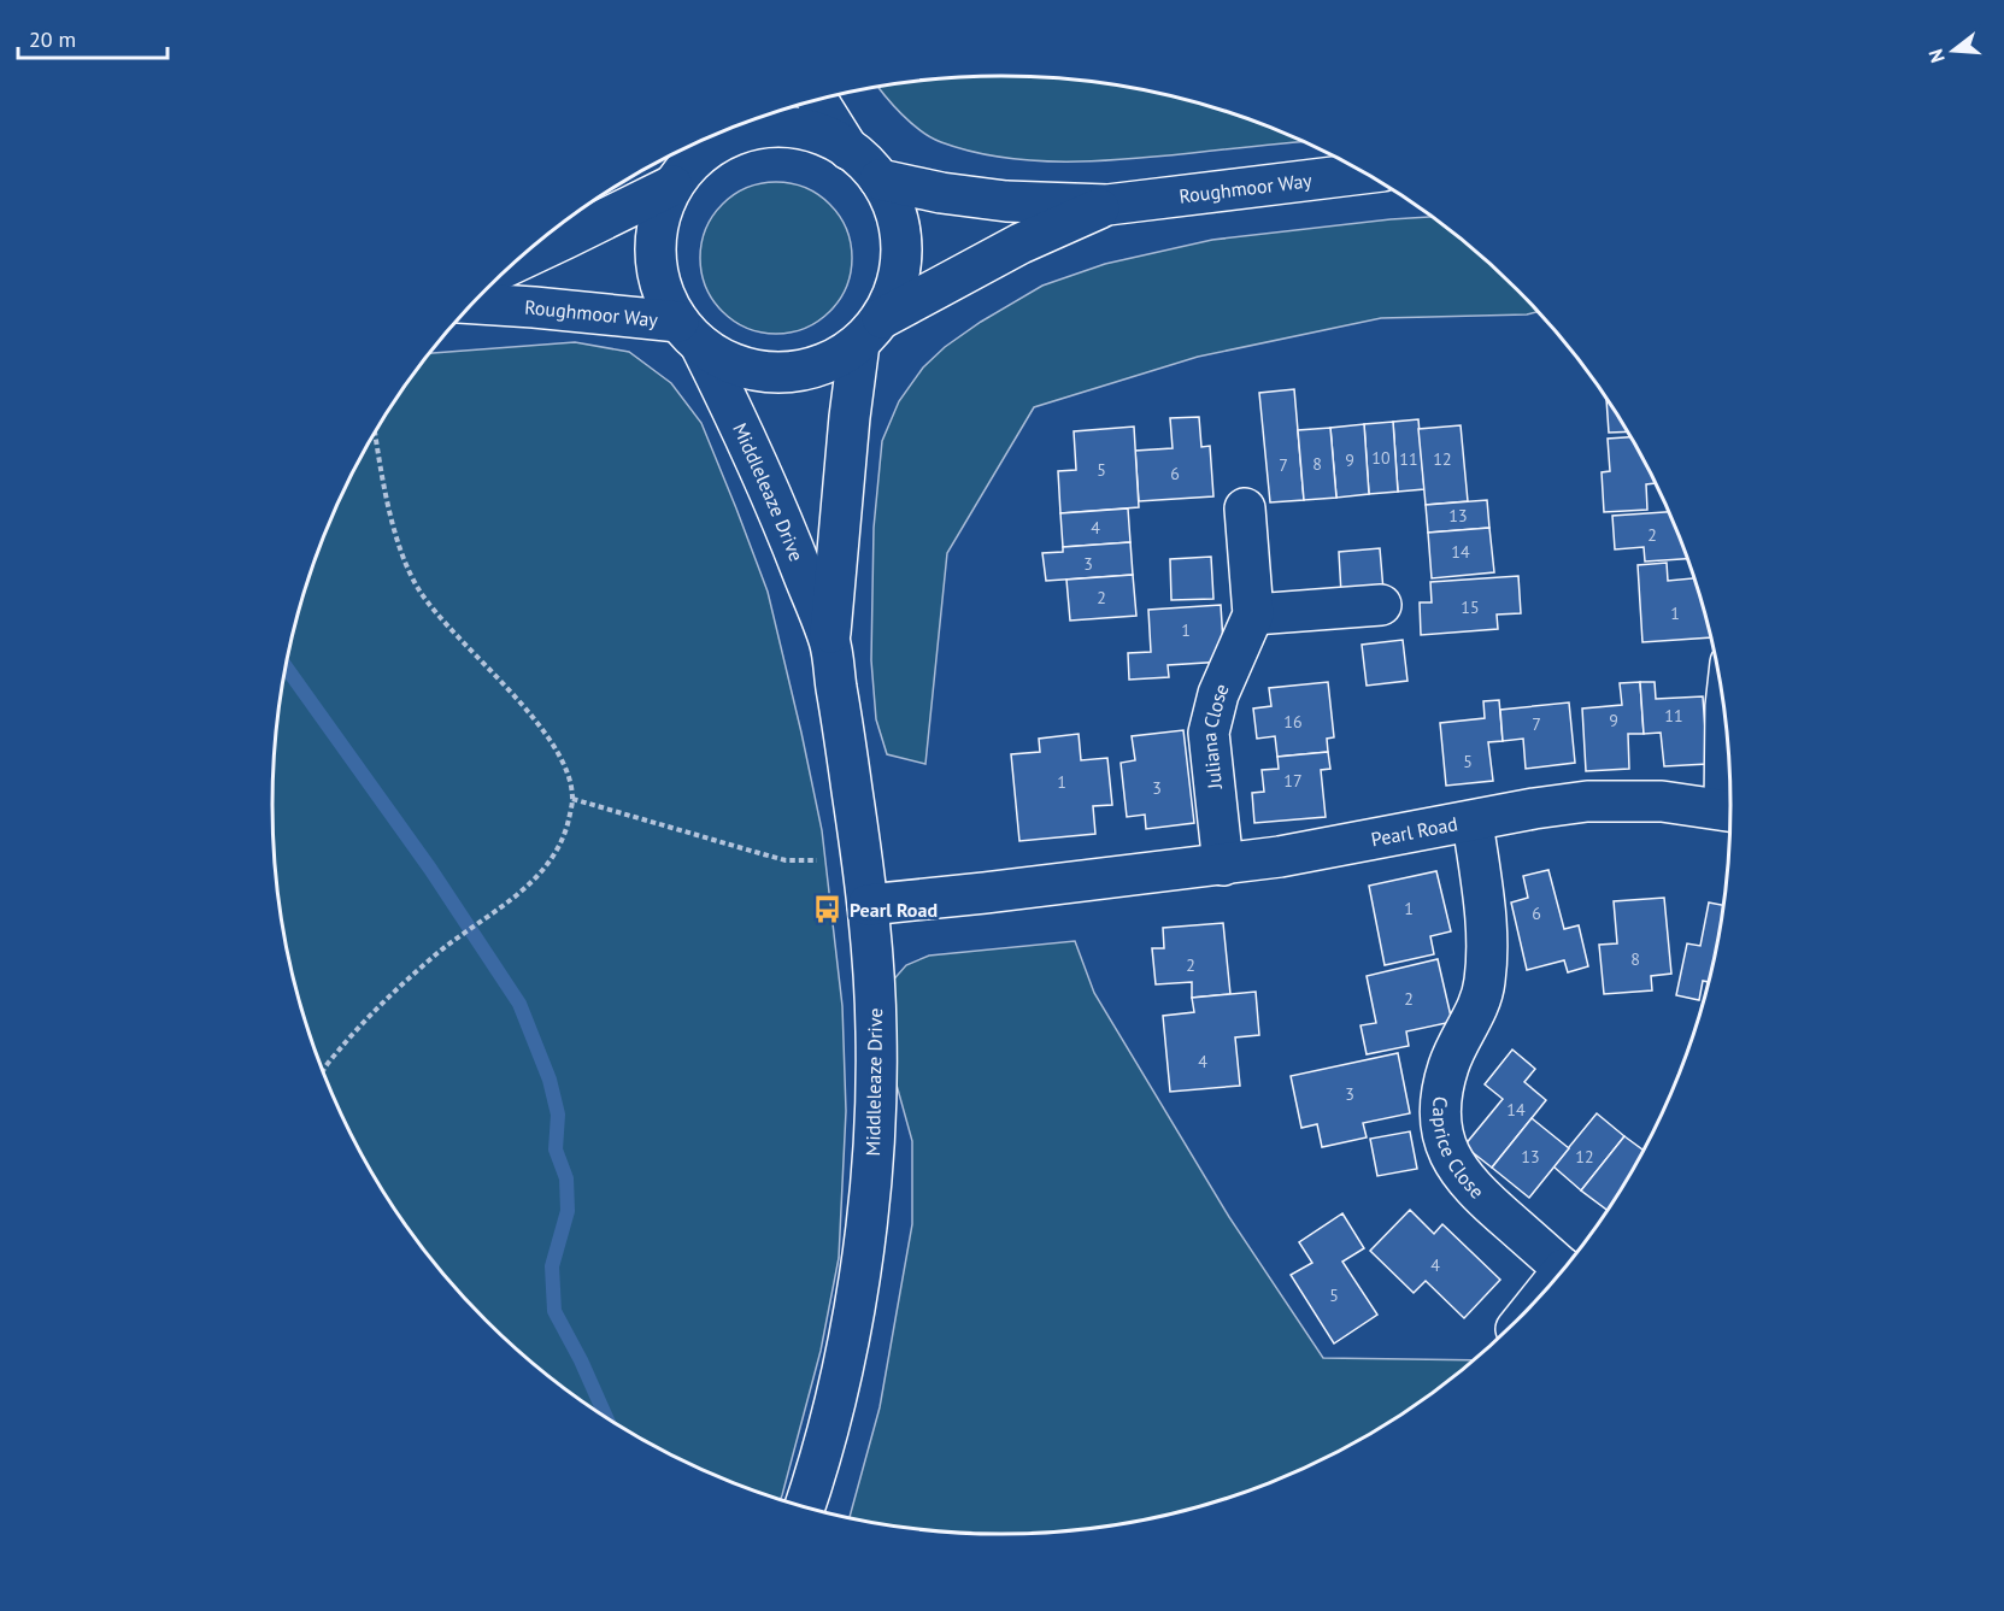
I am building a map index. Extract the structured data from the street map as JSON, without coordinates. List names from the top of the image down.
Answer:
{
  "streets": {
    "street": [
      "Roughmoor Way",
      "Middleleaze Drive",
      "Juliana Close",
      "Pearl Road",
      "Caprice Close"
    ]
  },
  "crossings": [
    ["Roughmoor Way", "Middleleaze Drive"],
    ["Middleleaze Drive", "Pearl Road"],
    ["Juliana Close", "Pearl Road"],
    ["Pearl Road", "Caprice Close"]
  ],
  "places": {
    "bus stop": ["Pearl Road"]
  },
  "house_numbers": [
    "10",
    "11",
    "12",
    "9",
    "8",
    "7",
    "5",
    "6",
    "13",
    "4",
    "2",
    "14",
    "3",
    "2",
    "15",
    "1",
    "1",
    "11",
    "9",
    "16",
    "7",
    "5",
    "17",
    "1",
    "3",
    "1",
    "6",
    "8",
    "2",
    "2",
    "4",
    "3",
    "14",
    "13",
    "12",
    "4",
    "5"
  ],
  "scale_bar": "20 m",
  "north": "left"
}
